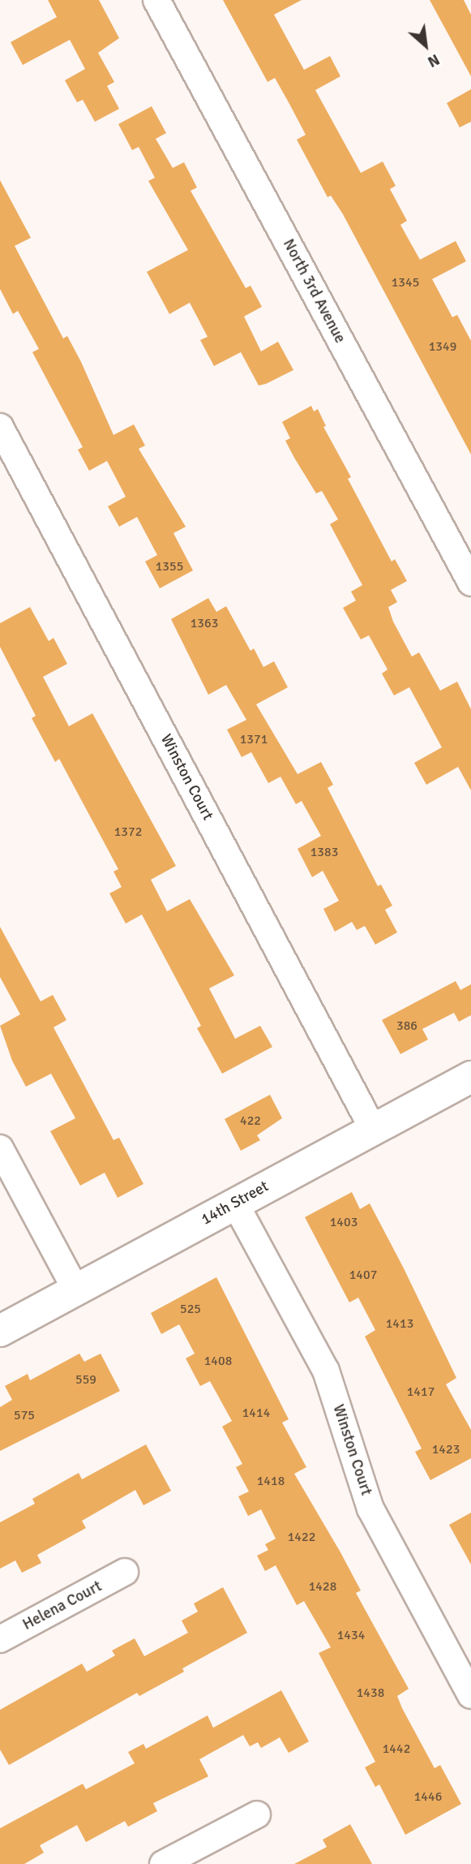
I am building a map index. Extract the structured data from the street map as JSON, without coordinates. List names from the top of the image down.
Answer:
{
  "streets": {
    "street": [
      "North 3rd Avenue",
      "Winston Court",
      "14th Street",
      "Helena Court"
    ]
  },
  "crossings": [
    ["Winston Court", "14th Street"]
  ],
  "house_numbers": [
    "1345",
    "1349",
    "1355",
    "1363",
    "1371",
    "1372",
    "1383",
    "386",
    "422",
    "1403",
    "1407",
    "525",
    "1413",
    "1408",
    "559",
    "1417",
    "1414",
    "575",
    "1423",
    "1418",
    "1422",
    "1428",
    "1434",
    "1438",
    "1442",
    "1446"
  ],
  "north": "bottom right"
}
